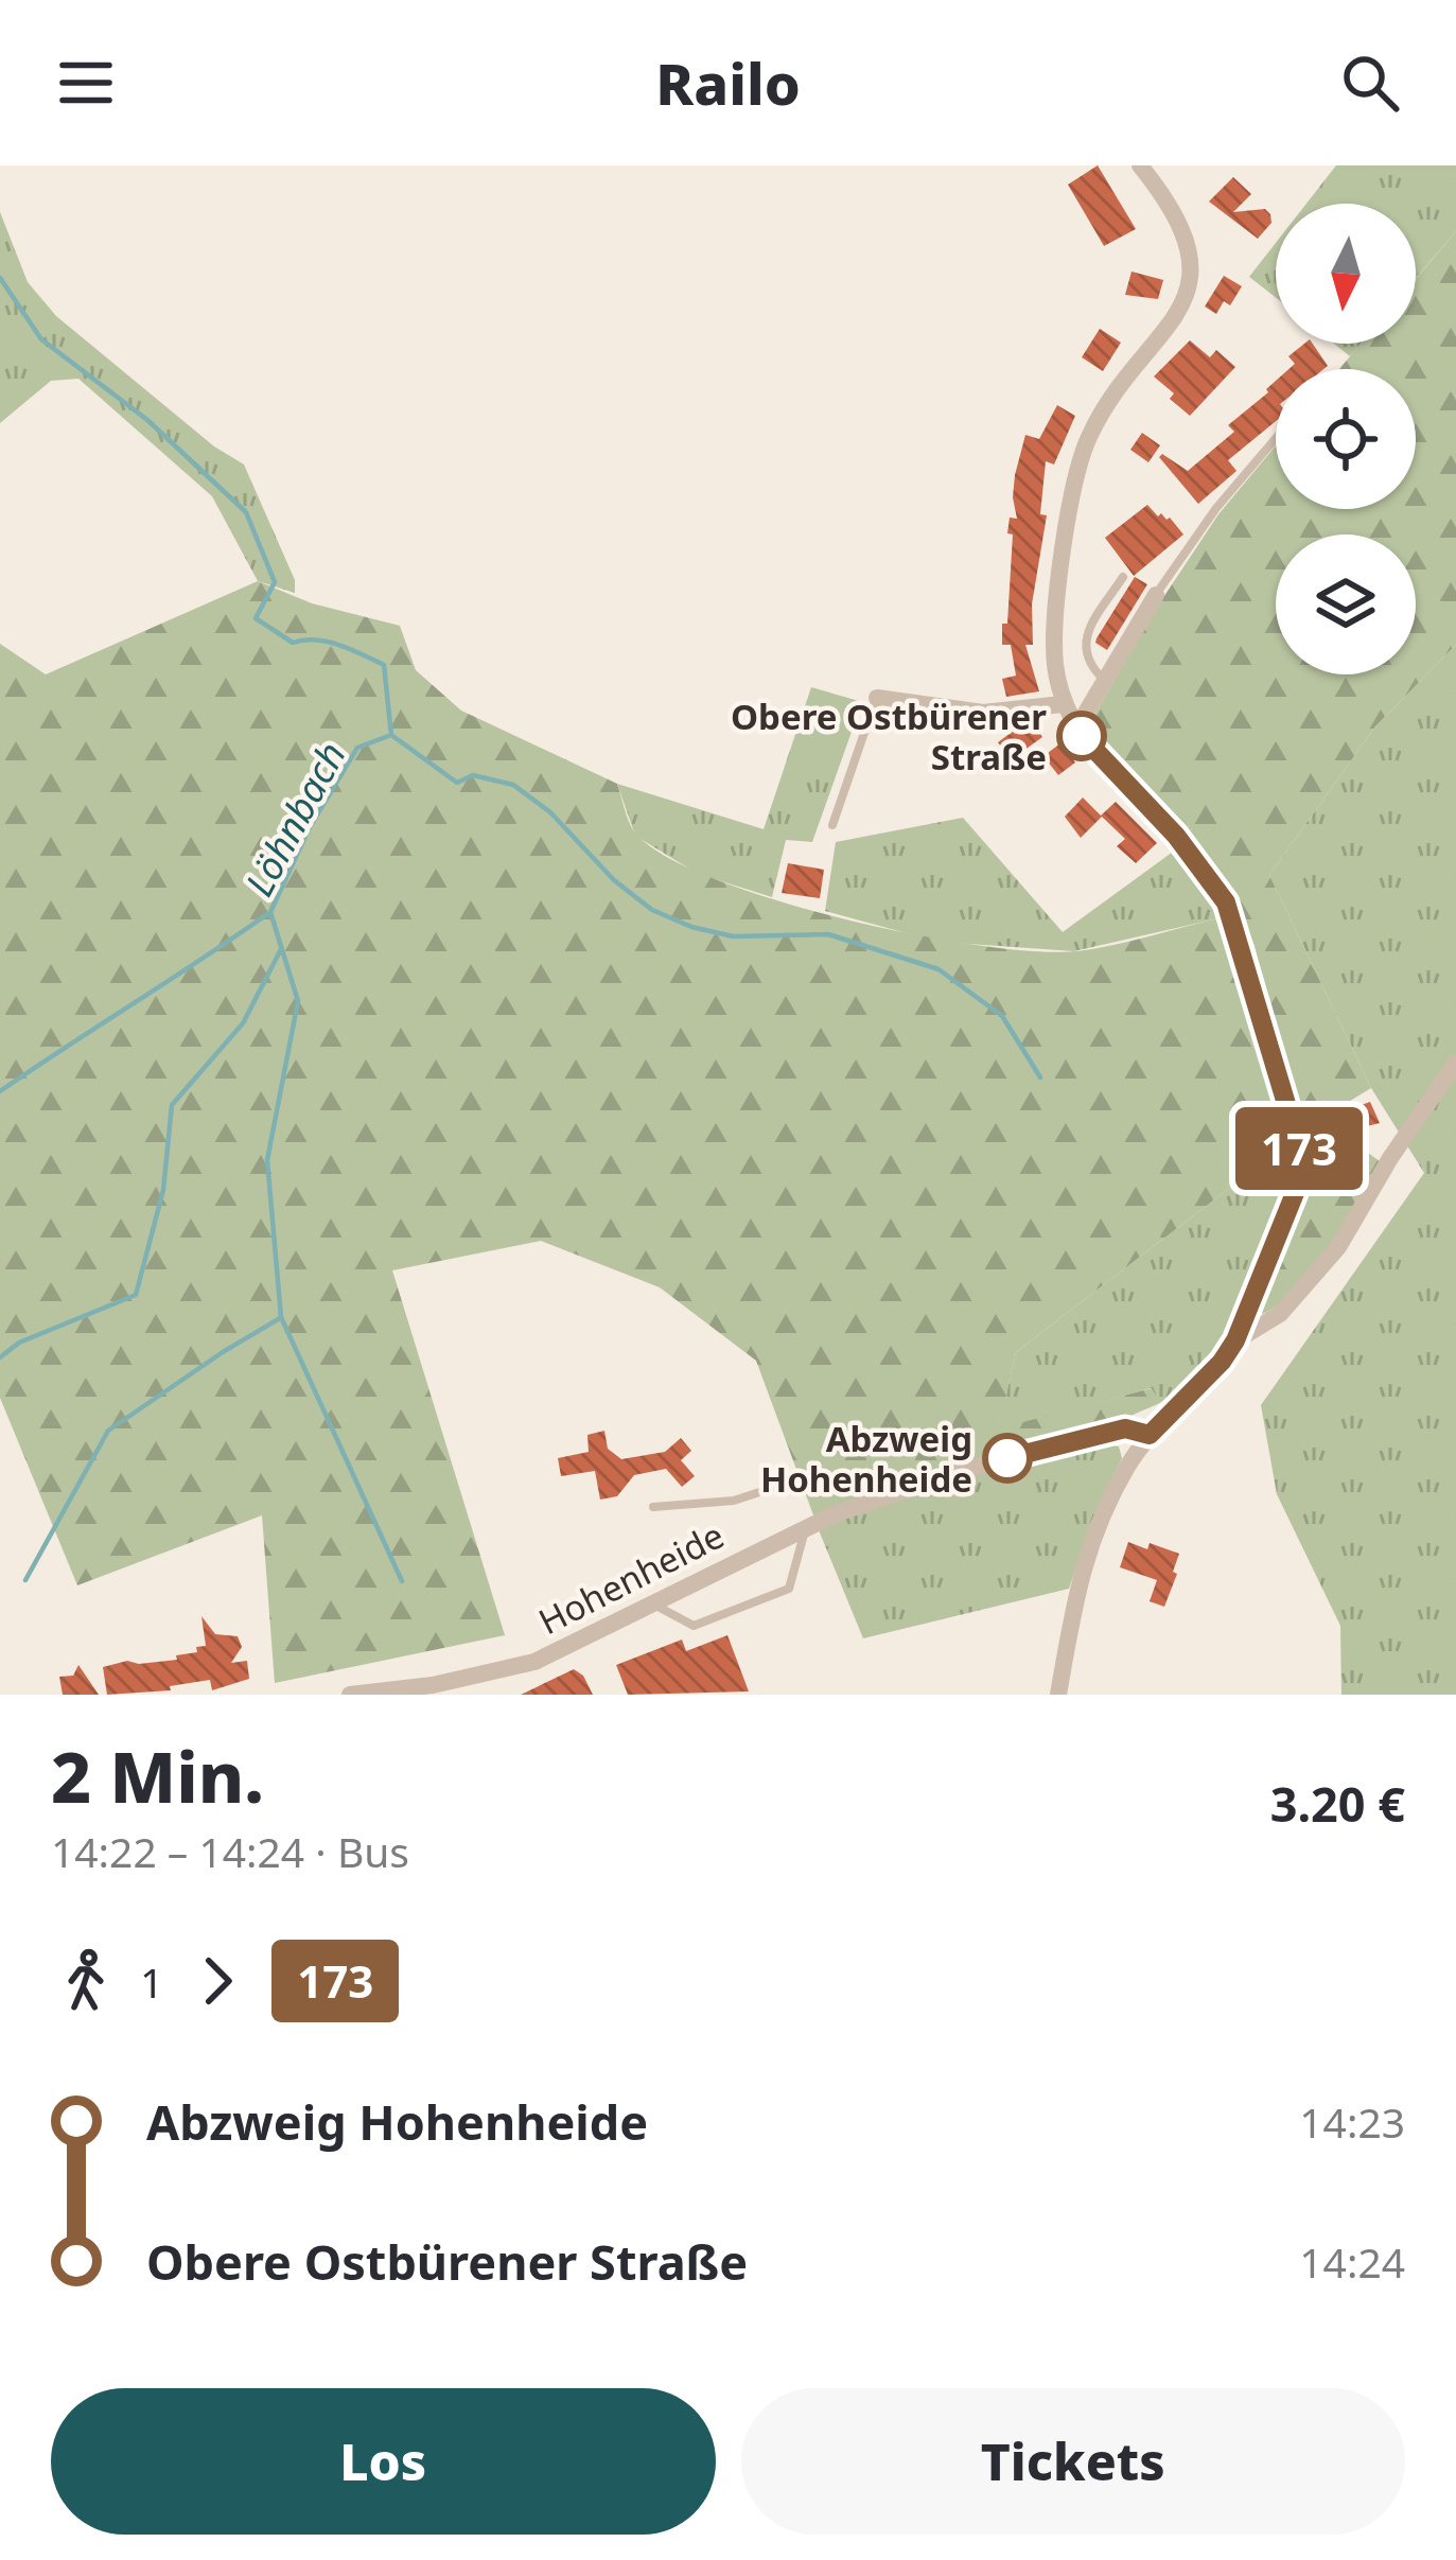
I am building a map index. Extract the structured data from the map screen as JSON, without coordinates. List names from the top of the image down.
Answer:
{
  "streets": {
    "street": ["Hohenheide"]
  },
  "water": ["Löhnbach"],
  "places": ["Obere Ostbürener Straße", "Abzweig Hohenheide"],
  "lines": ["bus line 173"],
  "north": "bottom",
  "page": {
    "header": "Railo",
    "on_map": "173",
    "heading": ["2 Min.", "14:22 – 14:24 · Bus", "3.20 €"],
    "legs": ["1", "173"],
    "list": [
      {
        "name": "Abzweig Hohenheide",
        "value": "14:23"
      },
      {
        "name": "Obere Ostbürener Straße",
        "value": "14:24"
      }
    ],
    "buttons": ["Los", "Tickets"]
  }
}
